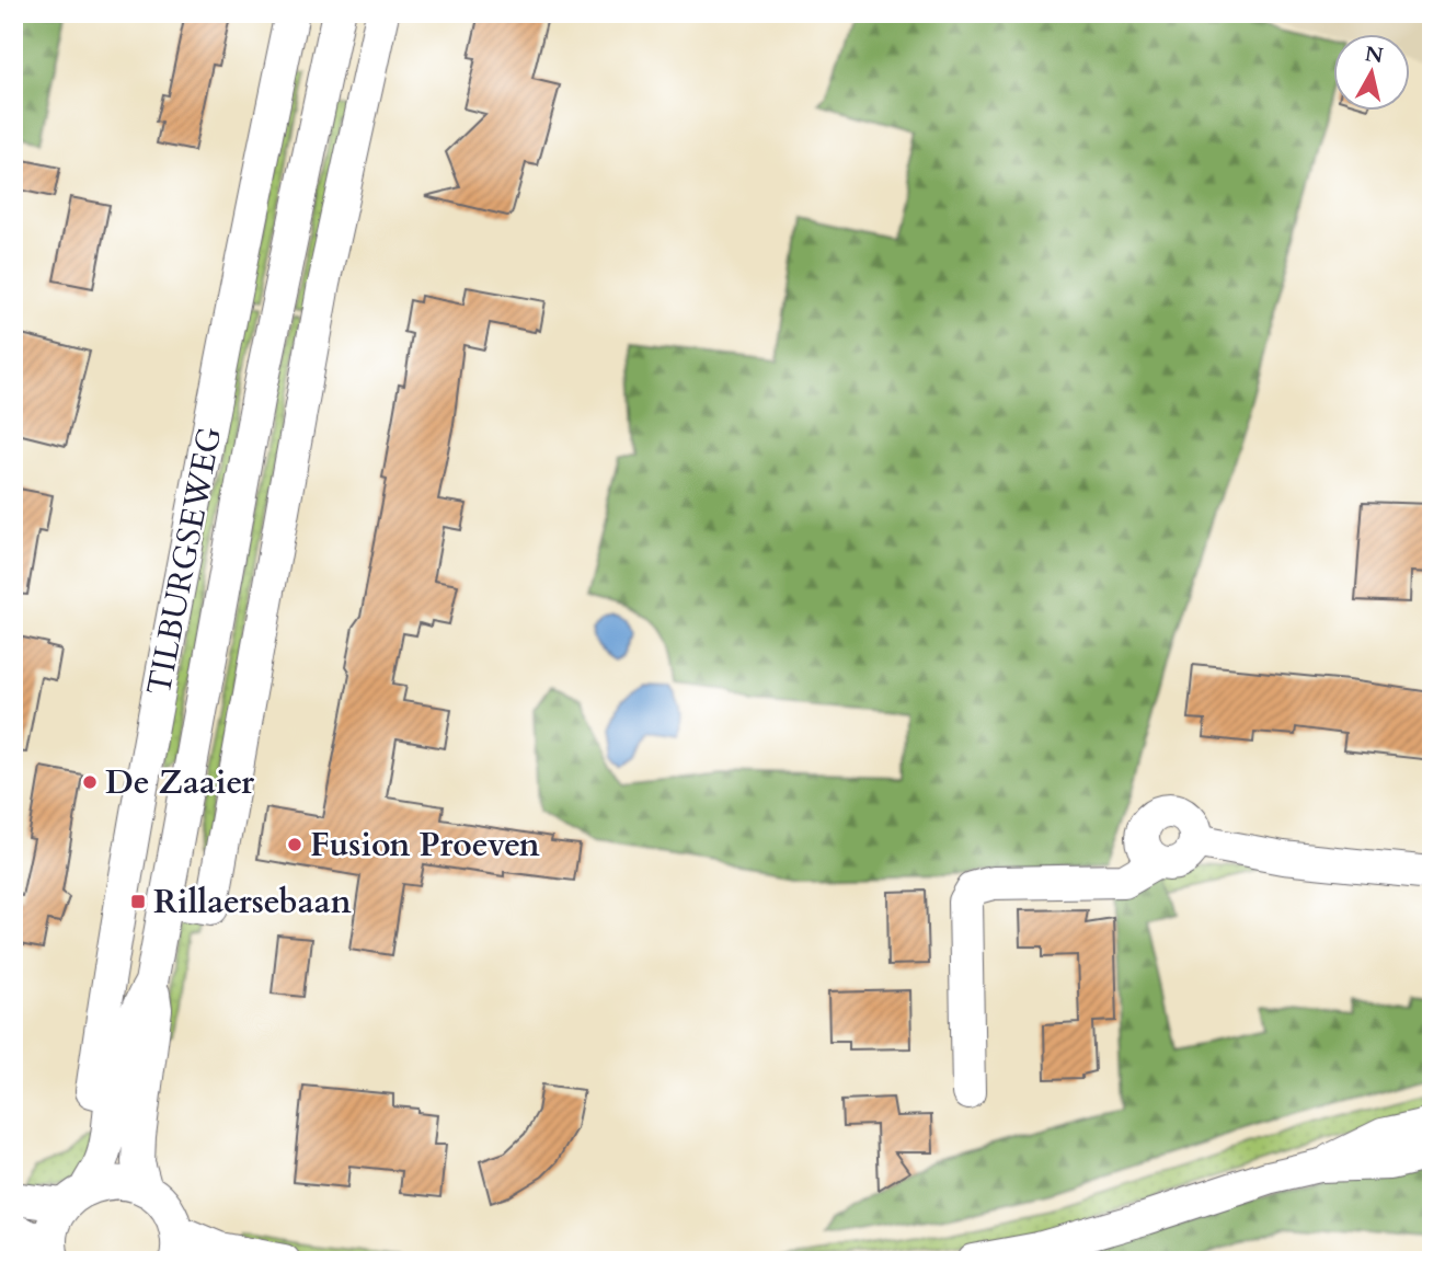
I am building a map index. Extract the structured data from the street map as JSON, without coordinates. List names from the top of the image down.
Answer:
{
  "streets": {
    "street": ["TILBURGSEWEG"]
  },
  "places": {
    "other": ["De Zaaier", "Fusion Proeven"],
    "transit": ["Rillaersebaan"]
  },
  "north": "top"
}
